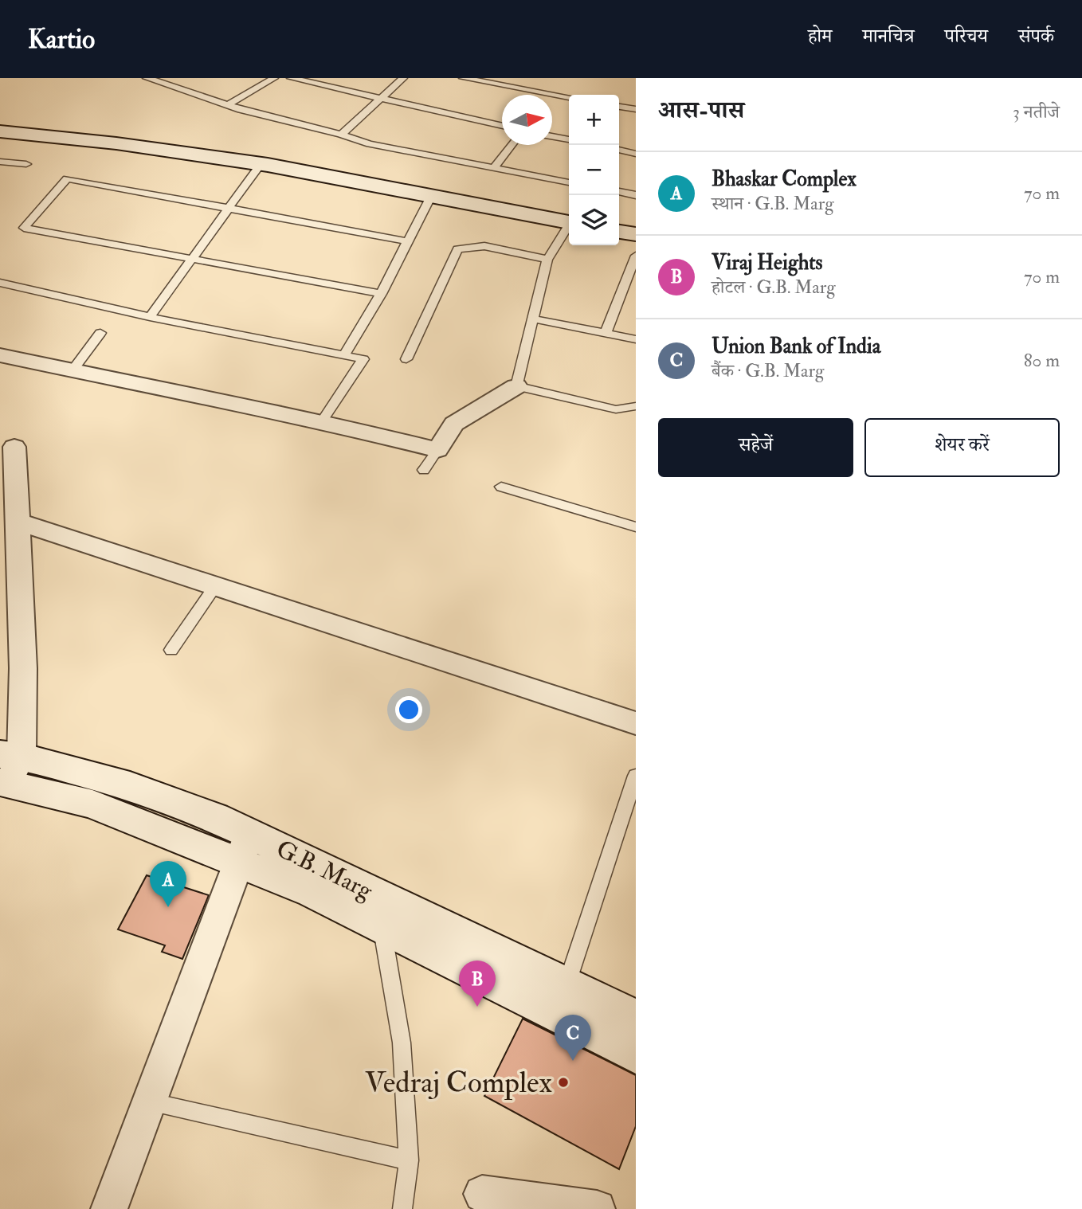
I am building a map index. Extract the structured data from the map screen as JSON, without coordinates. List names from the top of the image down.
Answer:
{
  "streets": {
    "street": ["G.B. Marg"]
  },
  "places": ["Vedraj Complex"],
  "north": "right",
  "page": {
    "header": "Kartio",
    "nav": [
      "होम",
      "मानचित्र",
      "परिचय",
      "संपर्क"
    ],
    "heading": ["आस-पास", "3 नतीजे"],
    "map_buttons": ["+", "−"],
    "list": [
      {
        "mark": "A",
        "name": "Bhaskar Complex",
        "note": "स्थान · G.B. Marg",
        "value": "70 m"
      },
      {
        "mark": "B",
        "name": "Viraj Heights",
        "note": "होटल · G.B. Marg",
        "value": "70 m"
      },
      {
        "mark": "C",
        "name": "Union Bank of India",
        "note": "बैंक · G.B. Marg",
        "value": "80 m"
      }
    ],
    "buttons": ["सहेजें", "शेयर करें"],
    "pins": ["A", "B", "C"]
  }
}
